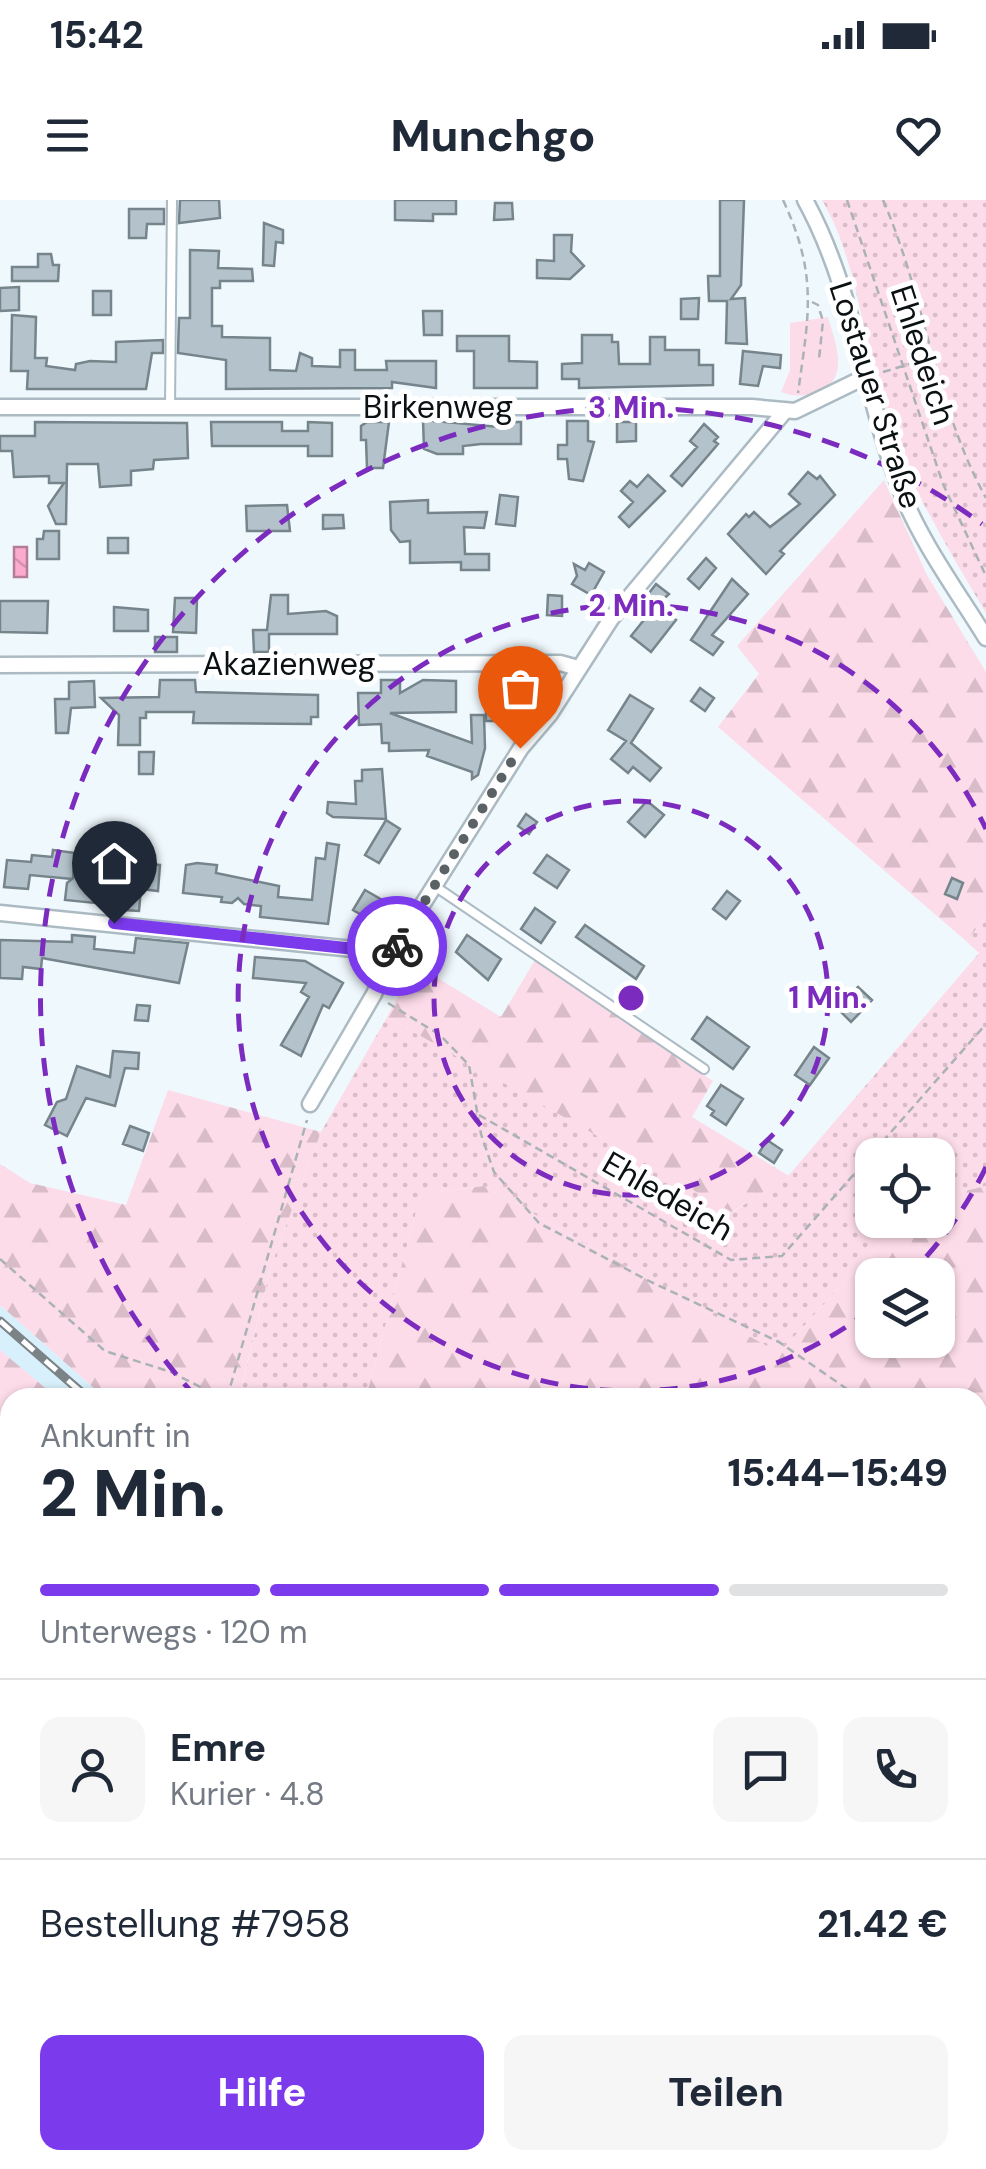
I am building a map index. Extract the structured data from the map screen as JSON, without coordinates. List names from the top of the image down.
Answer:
{
  "streets": {
    "street": ["Lostauer Straße", "Birkenweg", "Akazienweg"],
    "path": ["Ehledeich"]
  },
  "page": {
    "status": "15:42",
    "header": "Munchgo",
    "heading": ["2 Min.", "Ankunft in", "15:44–15:49"],
    "panel": [
      "Emre",
      "Kurier · 4.8",
      "Bestellung #7958",
      "21.42 €"
    ],
    "bar": "Unterwegs · 120 m",
    "buttons": ["Hilfe", "Teilen"]
  },
  "rings": ["3 Min.", "2 Min.", "1 Min."]
}
